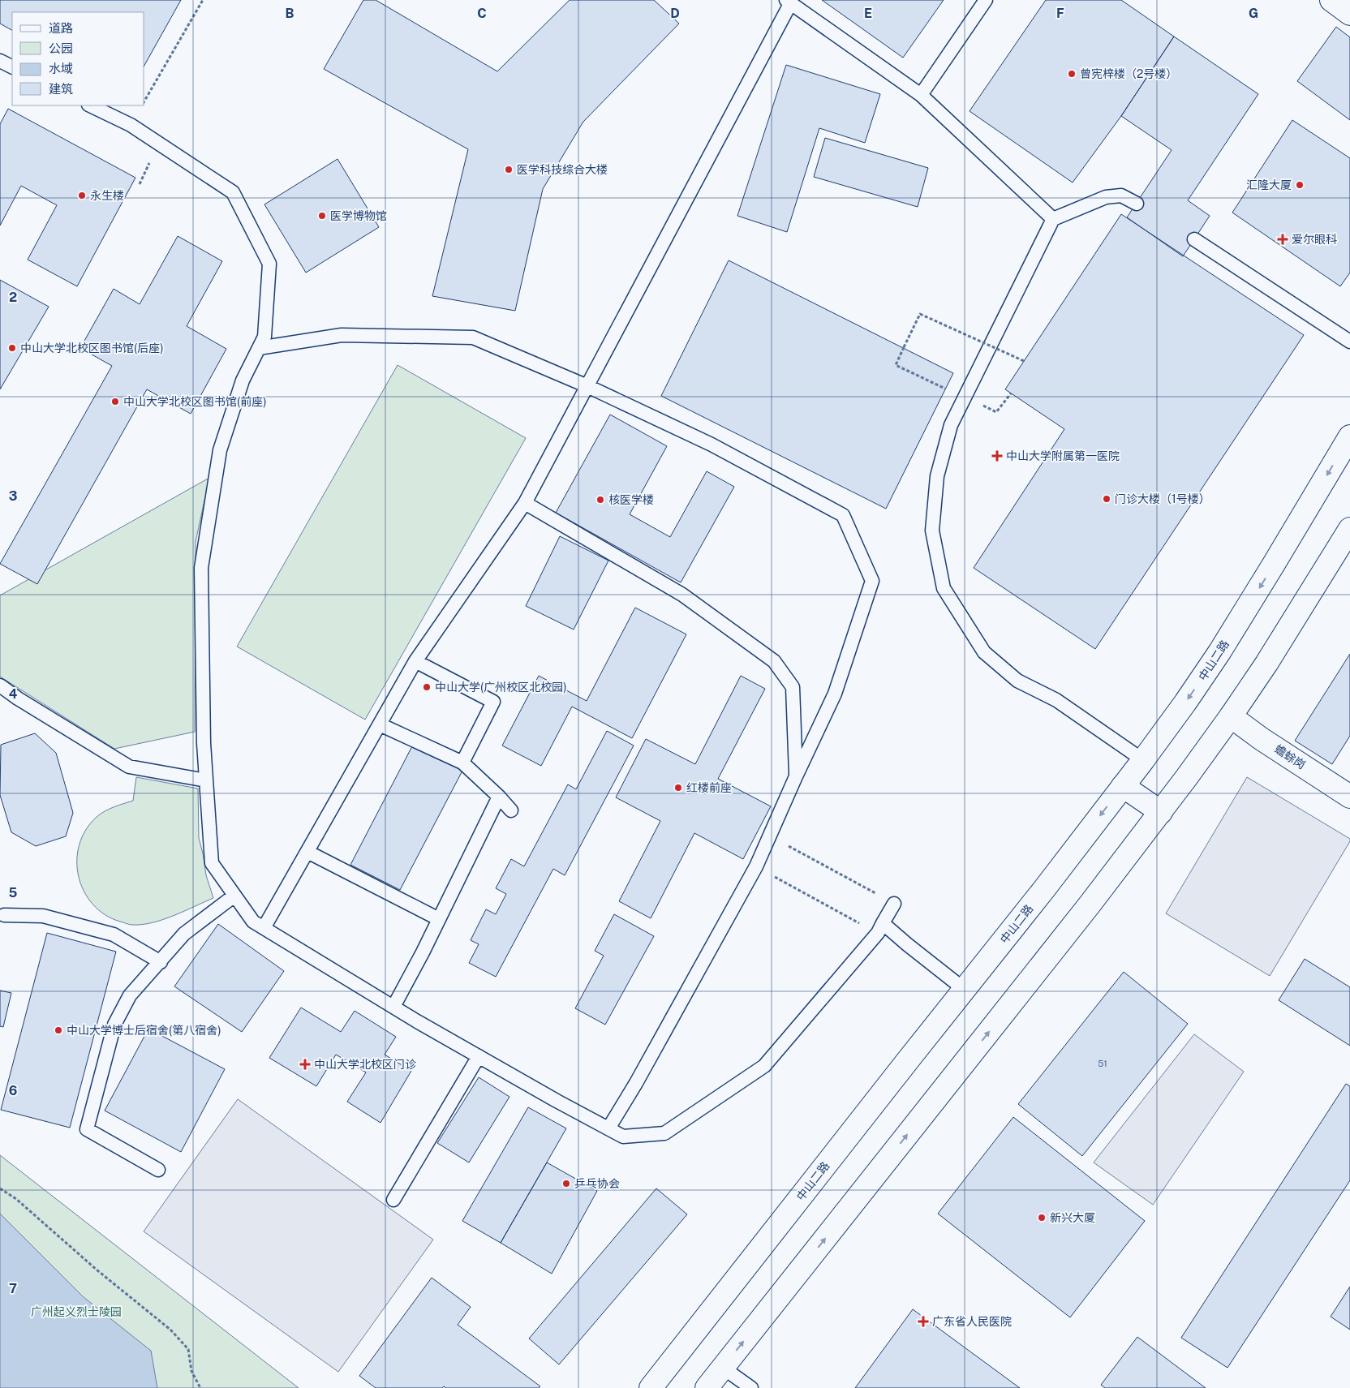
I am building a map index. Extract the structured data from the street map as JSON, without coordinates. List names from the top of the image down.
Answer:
{
  "streets": {
    "main road": ["中山二路", "蟾蜍岗"]
  },
  "parks": ["广州起义烈士陵园"],
  "places": {
    "other": [
      "曾宪梓楼（2号楼）",
      "医学科技综合大楼",
      "汇隆大厦",
      "永生楼",
      "医学博物馆",
      "中山大学北校区图书馆(后座)",
      "中山大学北校区图书馆(前座)",
      "门诊大楼（1号楼）",
      "核医学楼",
      "中山大学(广州校区北校园)",
      "红楼前座",
      "中山大学博士后宿舍(第八宿舍)",
      "乒乓协会",
      "新兴大厦"
    ],
    "health": [
      "爱尔眼科",
      "中山大学附属第一医院",
      "中山大学北校区门诊",
      "广东省人民医院"
    ]
  },
  "house_numbers": ["51"],
  "legend": [
    "道路",
    "公园",
    "水域",
    "建筑"
  ],
  "grid": {
    "columns": [
      "B",
      "C",
      "D",
      "E",
      "F",
      "G"
    ],
    "rows": [
      "2",
      "3",
      "4",
      "5",
      "6",
      "7"
    ]
  }
}
